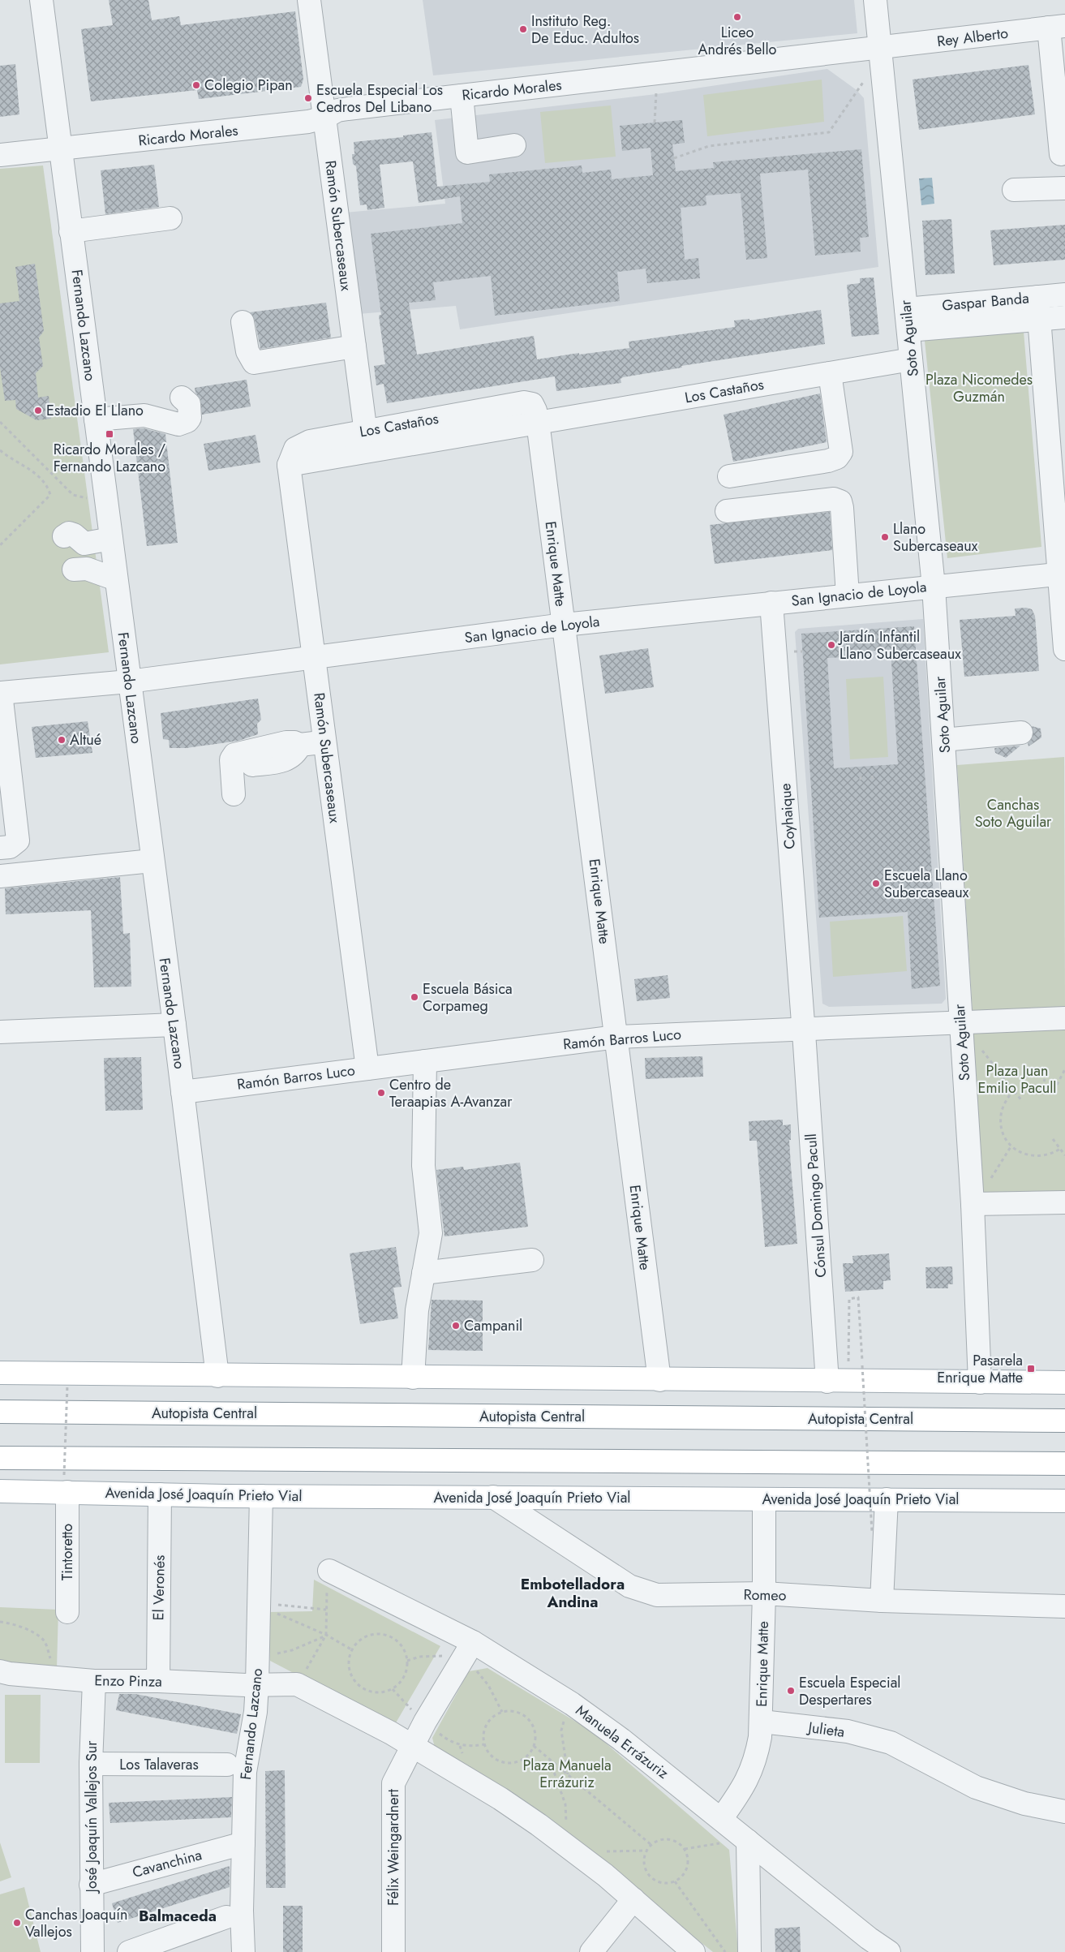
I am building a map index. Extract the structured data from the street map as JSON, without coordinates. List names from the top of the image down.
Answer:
{
  "streets": {
    "main road": ["Autopista Central", "Avenida José Joaquín Prieto Vial"],
    "street": [
      "Rey Alberto",
      "Ricardo Morales",
      "Ramón Subercaseaux",
      "Gaspar Banda",
      "Fernando Lazcano",
      "Soto Aguilar",
      "Los Castaños",
      "Enrique Matte",
      "San Ignacio de Loyola",
      "Coyhaique",
      "Ramón Barros Luco",
      "Cónsul Domingo Pacull",
      "Tintoretto",
      "El Veronés",
      "Romeo",
      "Enzo Pinza",
      "Julieta",
      "Manuela Errázuriz",
      "Los Talaveras",
      "José Joaquín Vallejos Sur",
      "Félix Weingardnert",
      "Cavanchina"
    ]
  },
  "crossings": [
    ["Rey Alberto", "Ricardo Morales"],
    ["Rey Alberto", "Soto Aguilar"],
    ["Ricardo Morales", "Ramón Subercaseaux"],
    ["Ricardo Morales", "Fernando Lazcano"],
    ["Ricardo Morales", "Soto Aguilar"],
    ["Ramón Subercaseaux", "Los Castaños"],
    ["Ramón Subercaseaux", "San Ignacio de Loyola"],
    ["Ramón Subercaseaux", "Ramón Barros Luco"],
    ["Gaspar Banda", "Soto Aguilar"],
    ["Fernando Lazcano", "San Ignacio de Loyola"],
    ["Fernando Lazcano", "Ramón Barros Luco"],
    ["Fernando Lazcano", "Avenida José Joaquín Prieto Vial"],
    ["Fernando Lazcano", "Enzo Pinza"],
    ["Fernando Lazcano", "Cavanchina"],
    ["Soto Aguilar", "Los Castaños"],
    ["Soto Aguilar", "San Ignacio de Loyola"],
    ["Soto Aguilar", "Ramón Barros Luco"],
    ["Los Castaños", "Enrique Matte"],
    ["Enrique Matte", "San Ignacio de Loyola"],
    ["Enrique Matte", "Ramón Barros Luco"],
    ["Enrique Matte", "Avenida José Joaquín Prieto Vial"],
    ["Enrique Matte", "Romeo"],
    ["Enrique Matte", "Julieta"],
    ["Enrique Matte", "Manuela Errázuriz"],
    ["San Ignacio de Loyola", "Coyhaique"],
    ["Coyhaique", "Ramón Barros Luco"],
    ["Coyhaique", "Cónsul Domingo Pacull"],
    ["Ramón Barros Luco", "Cónsul Domingo Pacull"],
    ["Avenida José Joaquín Prieto Vial", "Tintoretto"],
    ["Avenida José Joaquín Prieto Vial", "El Veronés"],
    ["Avenida José Joaquín Prieto Vial", "Romeo"],
    ["El Veronés", "Enzo Pinza"],
    ["Enzo Pinza", "José Joaquín Vallejos Sur"],
    ["Manuela Errázuriz", "Félix Weingardnert"],
    ["Los Talaveras", "José Joaquín Vallejos Sur"],
    ["José Joaquín Vallejos Sur", "Cavanchina"]
  ],
  "districts": ["Embotelladora Andina", "Balmaceda"],
  "parks": [
    "Plaza Nicomedes Guzmán",
    "Canchas Soto Aguilar",
    "Plaza Juan Emilio Pacull",
    "Plaza Manuela Errázuriz"
  ],
  "places": {
    "other": [
      "Liceo Andrés Bello",
      "Instituto Reg. De Educ. Adultos",
      "Colegio Pipan",
      "Escuela Especial Los Cedros Del Libano",
      "Estadio El Llano",
      "Llano Subercaseaux",
      "Jardín Infantil Llano Subercaseaux",
      "Altué",
      "Escuela Llano Subercaseaux",
      "Escuela Básica Corpameg",
      "Centro de Teraapias A-Avanzar",
      "Campanil",
      "Escuela Especial Despertares",
      "Canchas Joaquín Vallejos"
    ],
    "transit": ["Ricardo Morales / Fernando Lazcano", "Pasarela Enrique Matte"]
  }
}
